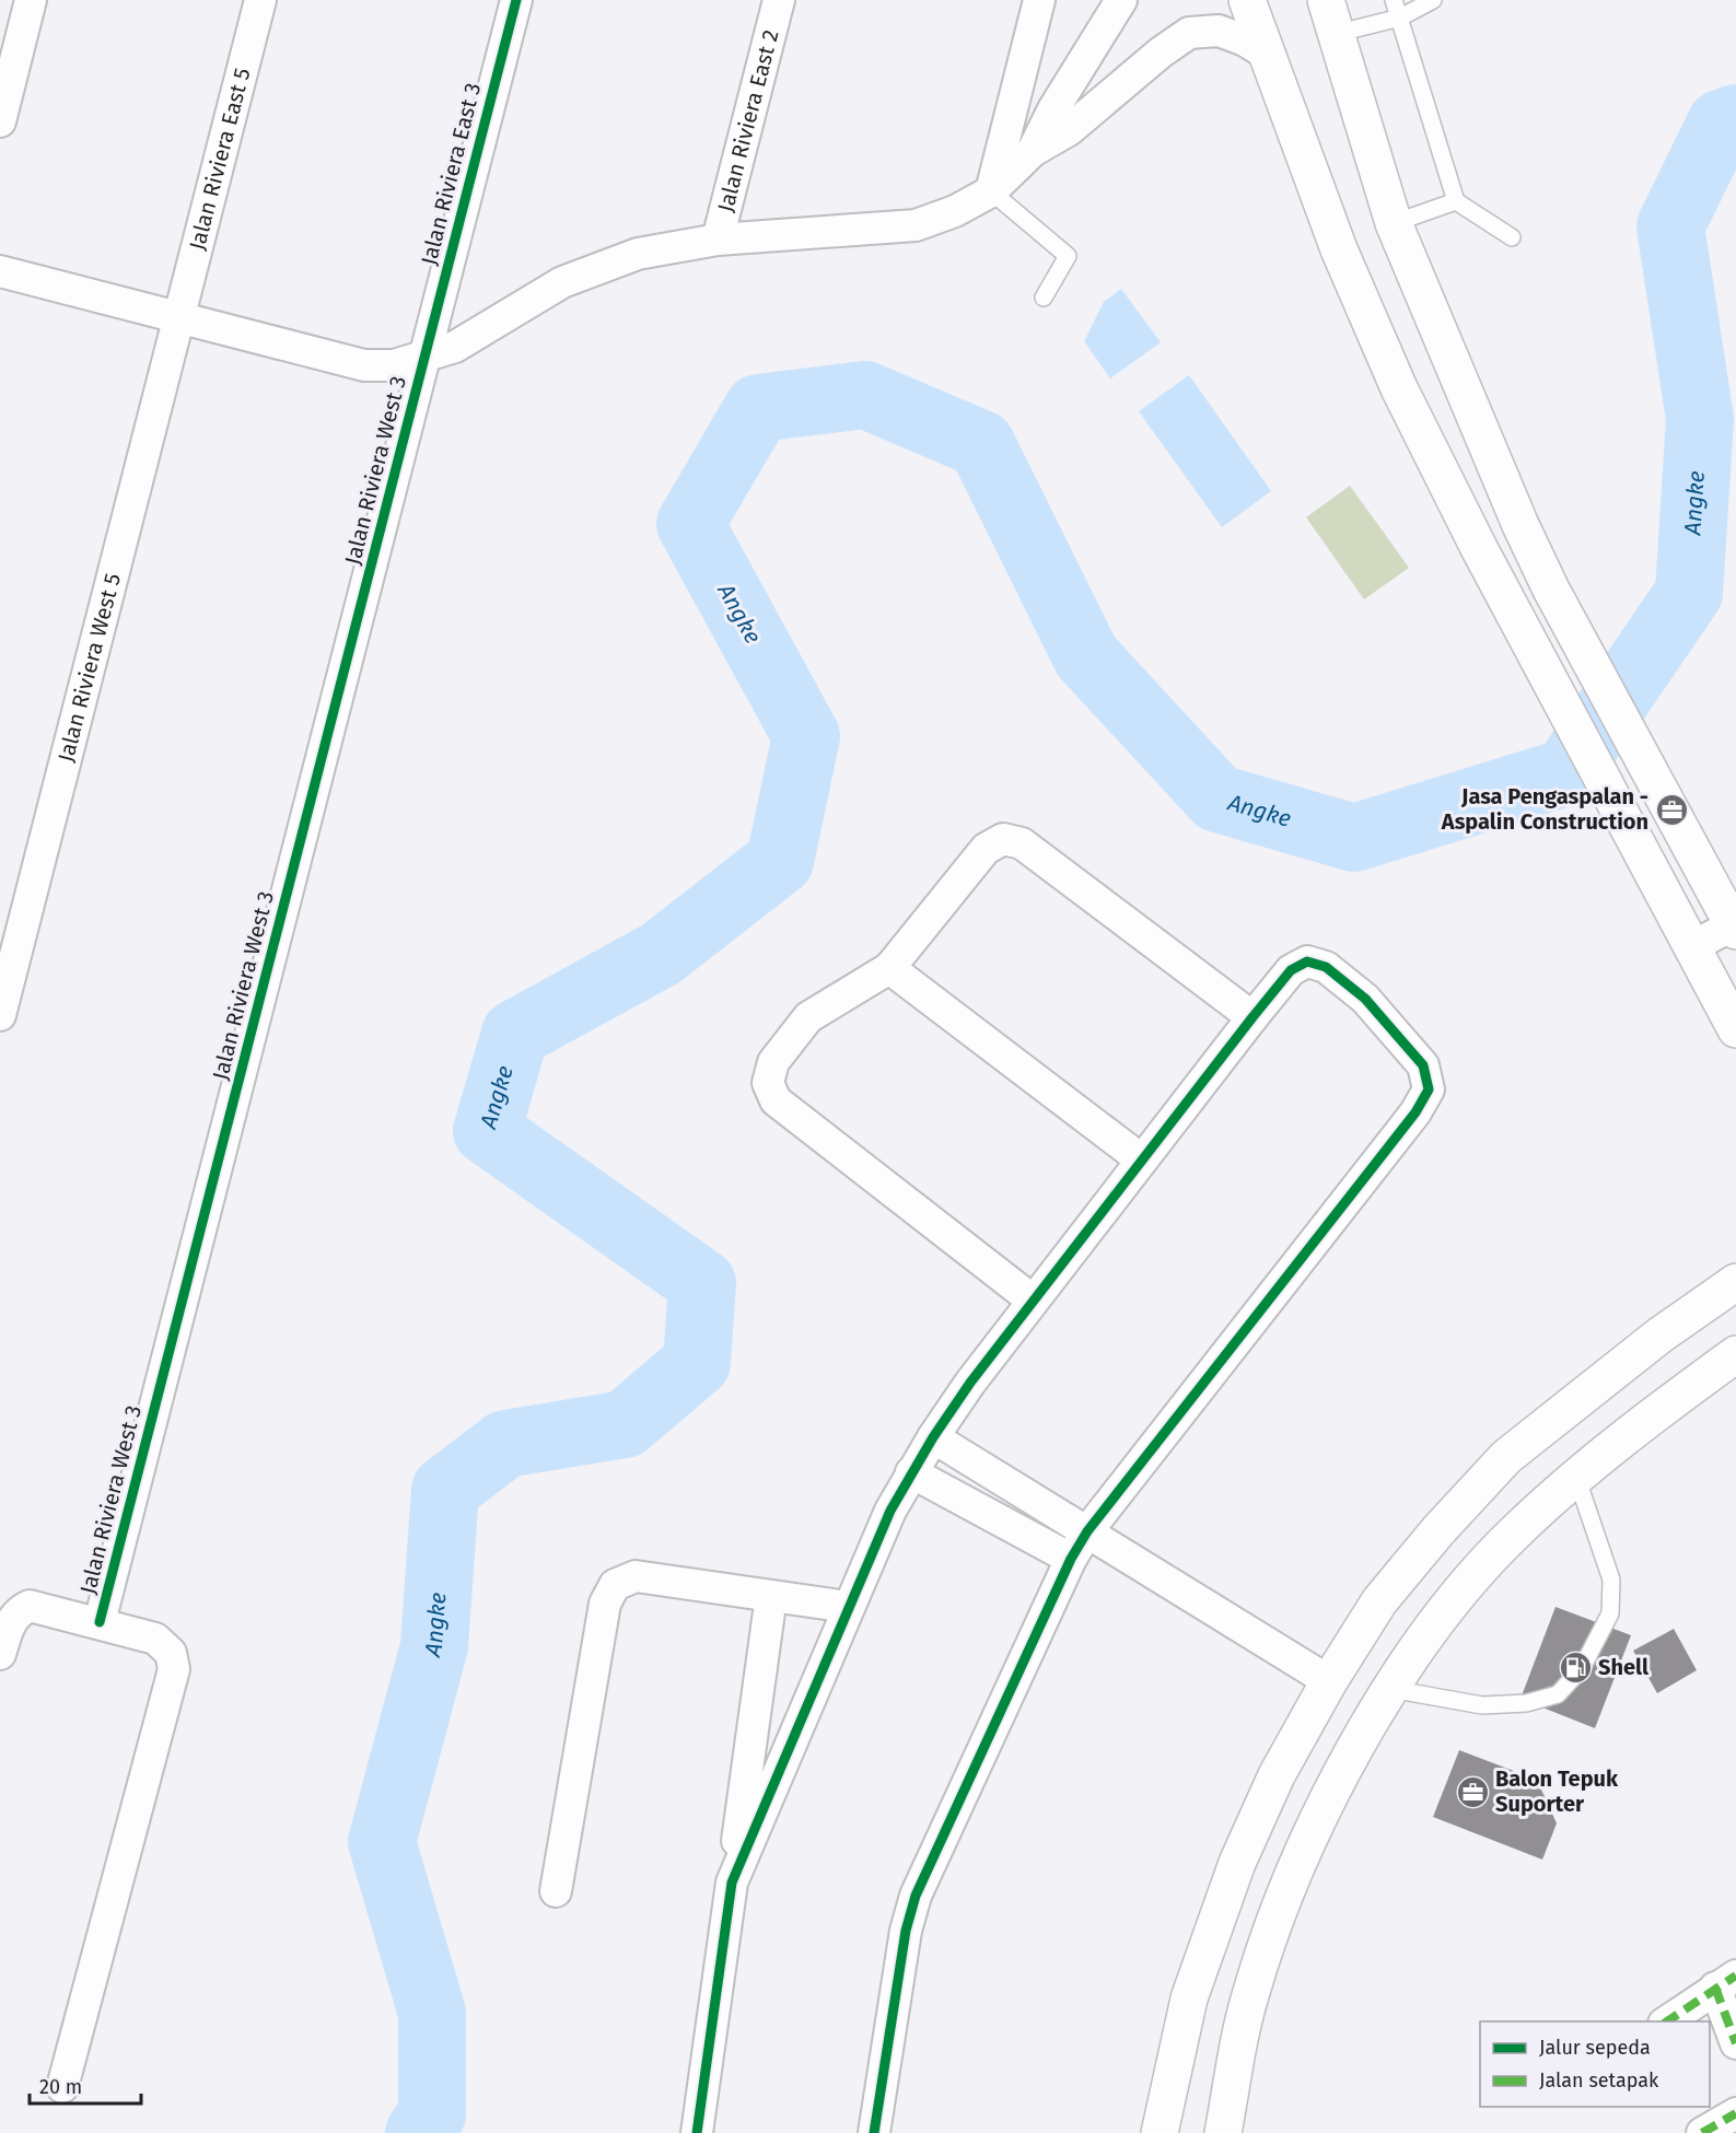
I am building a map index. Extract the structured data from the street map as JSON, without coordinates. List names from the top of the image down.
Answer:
{
  "streets": {
    "street": [
      "Jalan Riviera East 2",
      "Jalan Riviera East 5",
      "Jalan Riviera East 3",
      "Jalan Riviera West 3",
      "Jalan Riviera West 5"
    ]
  },
  "crossings": [
    ["Jalan Riviera East 5", "Jalan Riviera West 5"],
    ["Jalan Riviera East 3", "Jalan Riviera West 3"]
  ],
  "water": ["Angke"],
  "places": {
    "office": ["Jasa Pengaspalan - Aspalin Construction", "Balon Tepuk Suporter"],
    "fuel station": ["Shell"]
  },
  "legend": ["Jalur sepeda", "Jalan setapak"],
  "scale_bar": "20 m"
}
